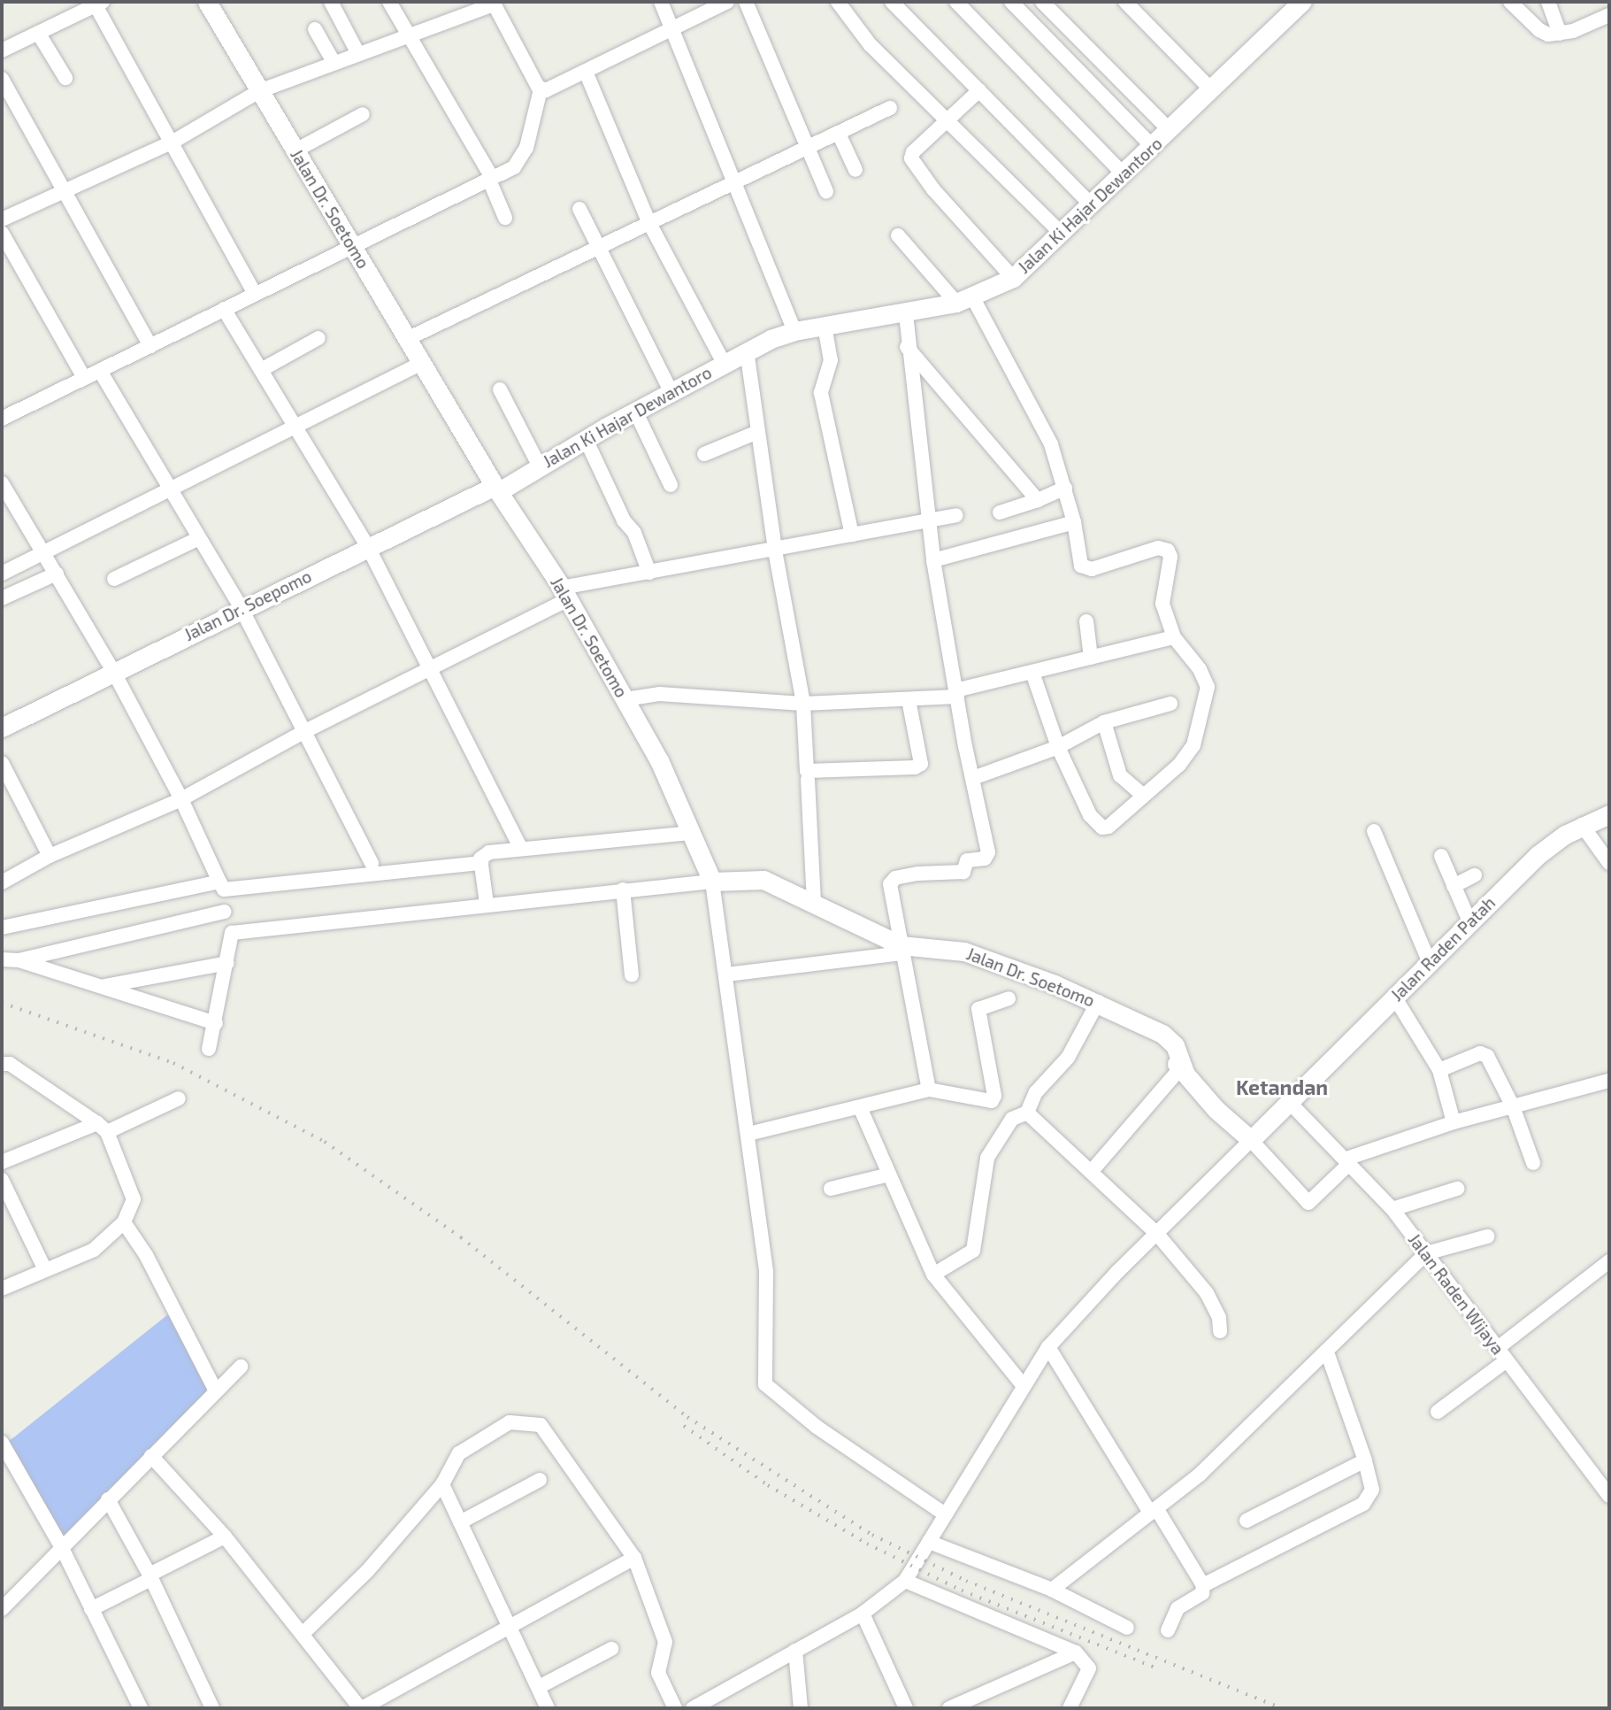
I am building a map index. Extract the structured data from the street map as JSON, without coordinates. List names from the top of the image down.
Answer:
{
  "streets": {
    "street": [
      "Jalan Ki Hajar Dewantoro",
      "Jalan Dr. Soetomo",
      "Jalan Dr. Soepomo",
      "Jalan Raden Patah",
      "Jalan Raden Wijaya"
    ]
  },
  "crossings": [
    ["Jalan Ki Hajar Dewantoro", "Jalan Dr. Soetomo"],
    ["Jalan Ki Hajar Dewantoro", "Jalan Dr. Soepomo"],
    ["Jalan Dr. Soetomo", "Jalan Dr. Soepomo"],
    ["Jalan Dr. Soetomo", "Jalan Raden Patah"],
    ["Jalan Raden Patah", "Jalan Raden Wijaya"]
  ],
  "districts": ["Ketandan"]
}
